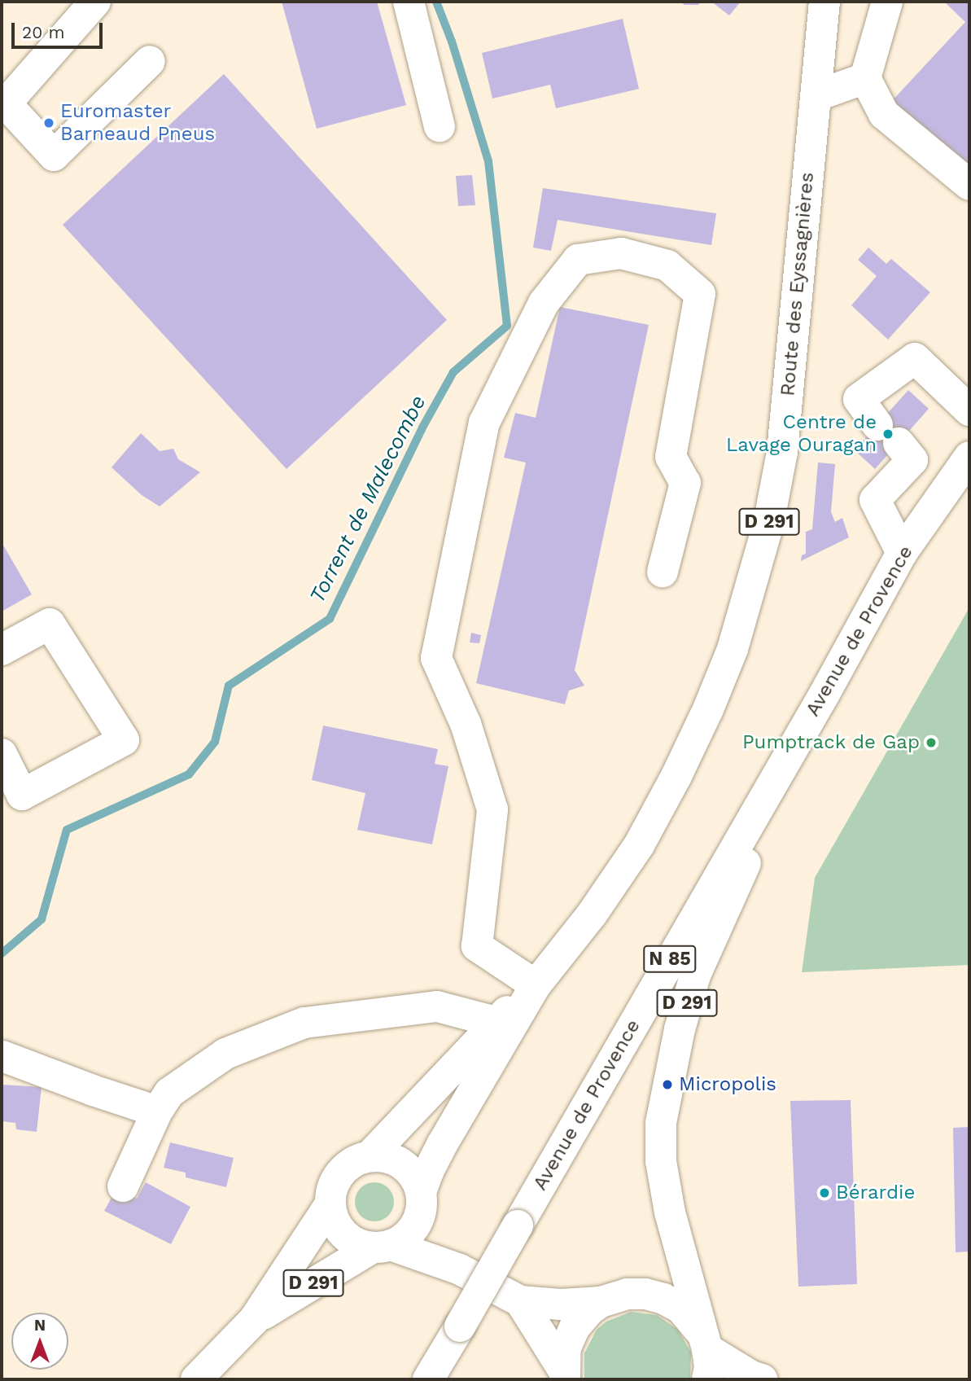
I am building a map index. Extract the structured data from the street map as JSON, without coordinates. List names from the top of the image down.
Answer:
{
  "streets": {
    "main road": [
      "Route des Eyssagnières",
      "D 291",
      "Avenue de Provence",
      "N 85"
    ]
  },
  "crossings": [
    ["Route des Eyssagnières", "D 291"],
    ["D 291", "Avenue de Provence"]
  ],
  "water": ["Torrent de Malecombe"],
  "places": [
    "Euromaster Barneaud Pneus",
    "Centre de Lavage Ouragan",
    "Pumptrack de Gap",
    "Micropolis",
    "Bérardie"
  ],
  "scale_bar": "20 m",
  "north": "top"
}
